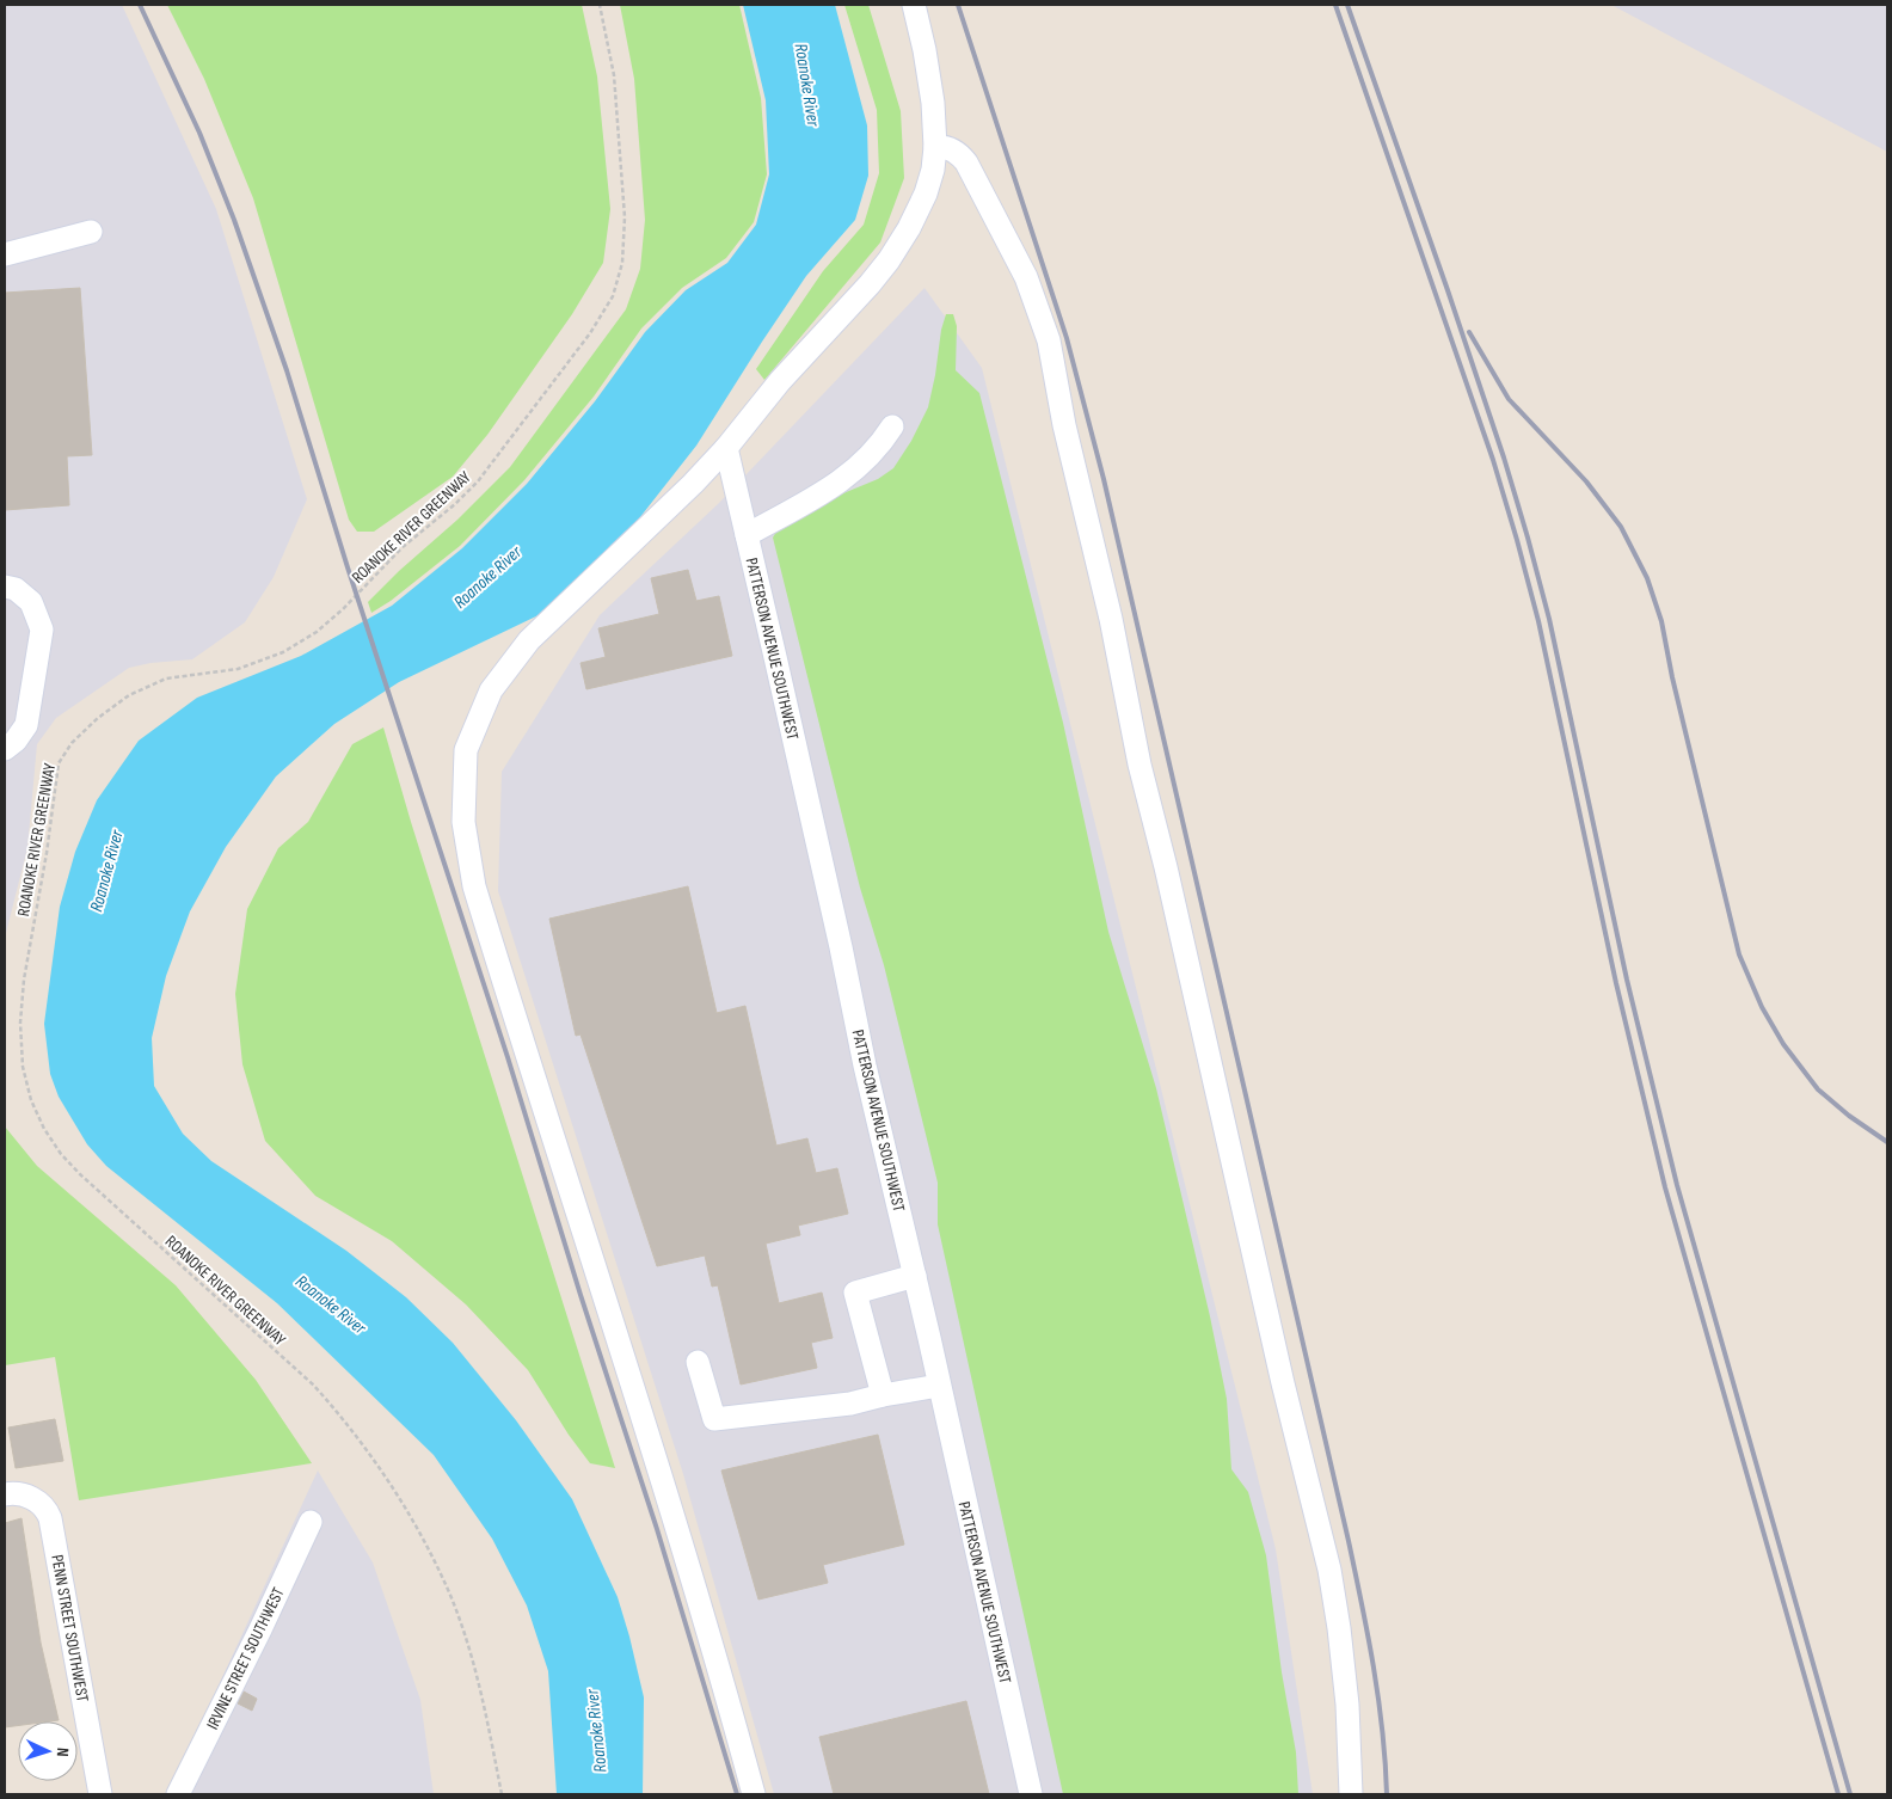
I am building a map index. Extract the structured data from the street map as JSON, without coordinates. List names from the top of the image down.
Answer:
{
  "streets": {
    "street": ["PATTERSON AVENUE SOUTHWEST", "PENN STREET SOUTHWEST", "IRVINE STREET SOUTHWEST"],
    "path": ["ROANOKE RIVER GREENWAY"]
  },
  "water": ["Roanoke River"],
  "north": "right"
}
